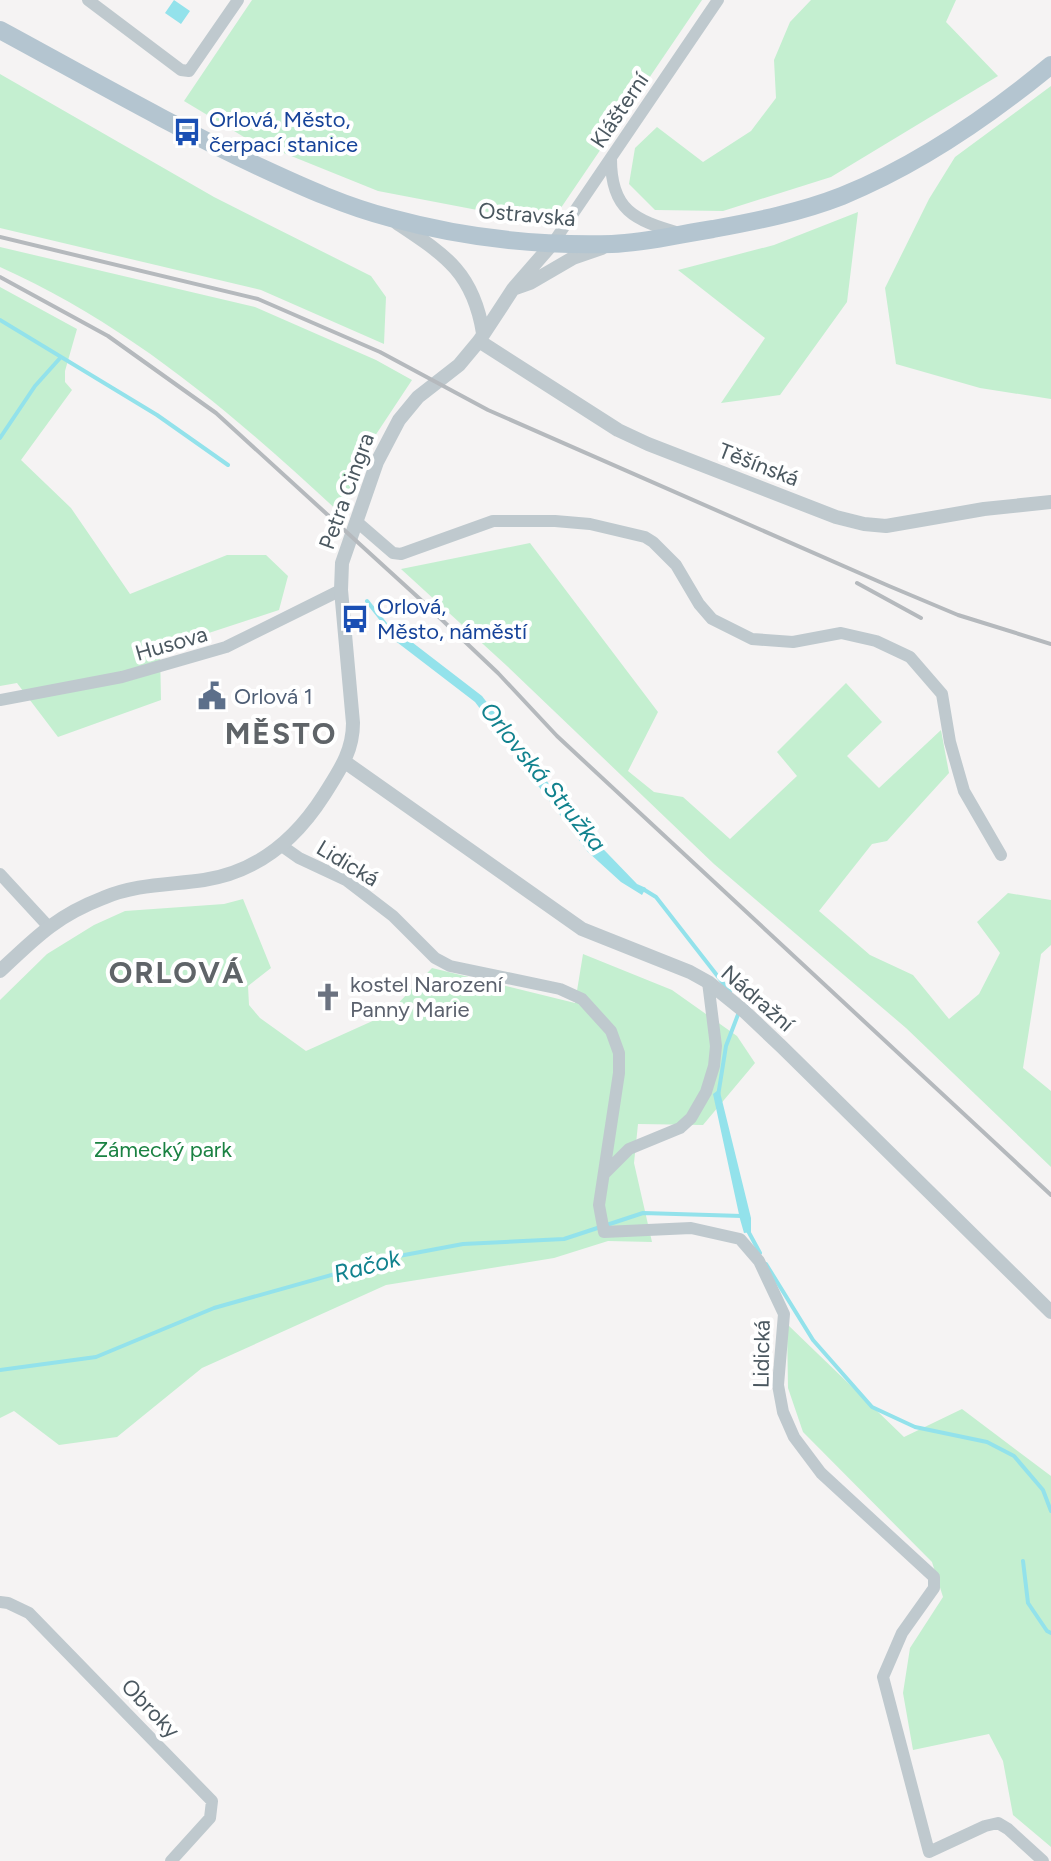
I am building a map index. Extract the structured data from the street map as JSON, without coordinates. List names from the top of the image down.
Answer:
{
  "streets": {
    "main road": ["Ostravská"],
    "street": [
      "Klášterní",
      "Těšínská",
      "Petra Cingra",
      "Husova",
      "Lidická",
      "Nádražní",
      "Obroky"
    ]
  },
  "crossings": [
    ["Klášterní", "Ostravská"],
    ["Klášterní", "Petra Cingra"],
    ["Ostravská", "Petra Cingra"],
    ["Těšínská", "Petra Cingra"],
    ["Petra Cingra", "Husova"],
    ["Petra Cingra", "Lidická"],
    ["Petra Cingra", "Nádražní"]
  ],
  "districts": ["MĚSTO", "ORLOVÁ"],
  "water": ["Orlovská Stružka", "Račok"],
  "parks": ["Zámecký park"],
  "places": {
    "bus stop": ["Orlová, Město, čerpací stanice", "Orlová, Město, náměstí"],
    "public building": ["Orlová 1"],
    "church": ["kostel Narození Panny Marie"]
  }
}
